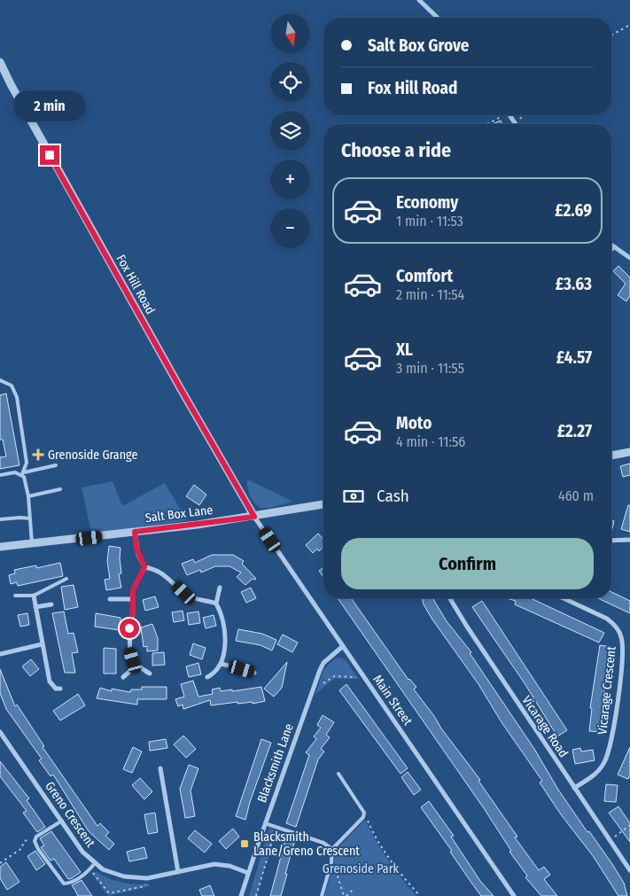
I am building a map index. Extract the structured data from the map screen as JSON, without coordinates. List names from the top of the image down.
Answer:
{
  "streets": {
    "street": [
      "Fox Hill Road",
      "Salt Box Lane",
      "Vicarage Crescent",
      "Main Street",
      "Vicarage Road",
      "Blacksmith Lane",
      "Greno Crescent"
    ]
  },
  "crossings": [
    ["Fox Hill Road", "Salt Box Lane"],
    ["Fox Hill Road", "Main Street"],
    ["Salt Box Lane", "Main Street"],
    ["Vicarage Crescent", "Vicarage Road"],
    ["Main Street", "Blacksmith Lane"],
    ["Blacksmith Lane", "Greno Crescent"]
  ],
  "parks": ["Grenoside Park"],
  "places": {
    "health": ["Grenoside Grange"],
    "transit": ["Blacksmith Lane/Greno Crescent"]
  },
  "north": "bottom",
  "page": {
    "map_buttons": ["+", "−"],
    "banner": ["Salt Box Grove", "Fox Hill Road"],
    "bubble": "2 min",
    "heading": "Choose a ride",
    "list": [
      {
        "name": "Economy",
        "note": "1 min · 11:53",
        "value": "£2.69"
      },
      {
        "name": "Comfort",
        "note": "2 min · 11:54",
        "value": "£3.63"
      },
      {
        "name": "XL",
        "note": "3 min · 11:55",
        "value": "£4.57"
      },
      {
        "name": "Moto",
        "note": "4 min · 11:56",
        "value": "£2.27"
      }
    ],
    "pay": ["Cash", "460 m"],
    "buttons": "Confirm"
  }
}
